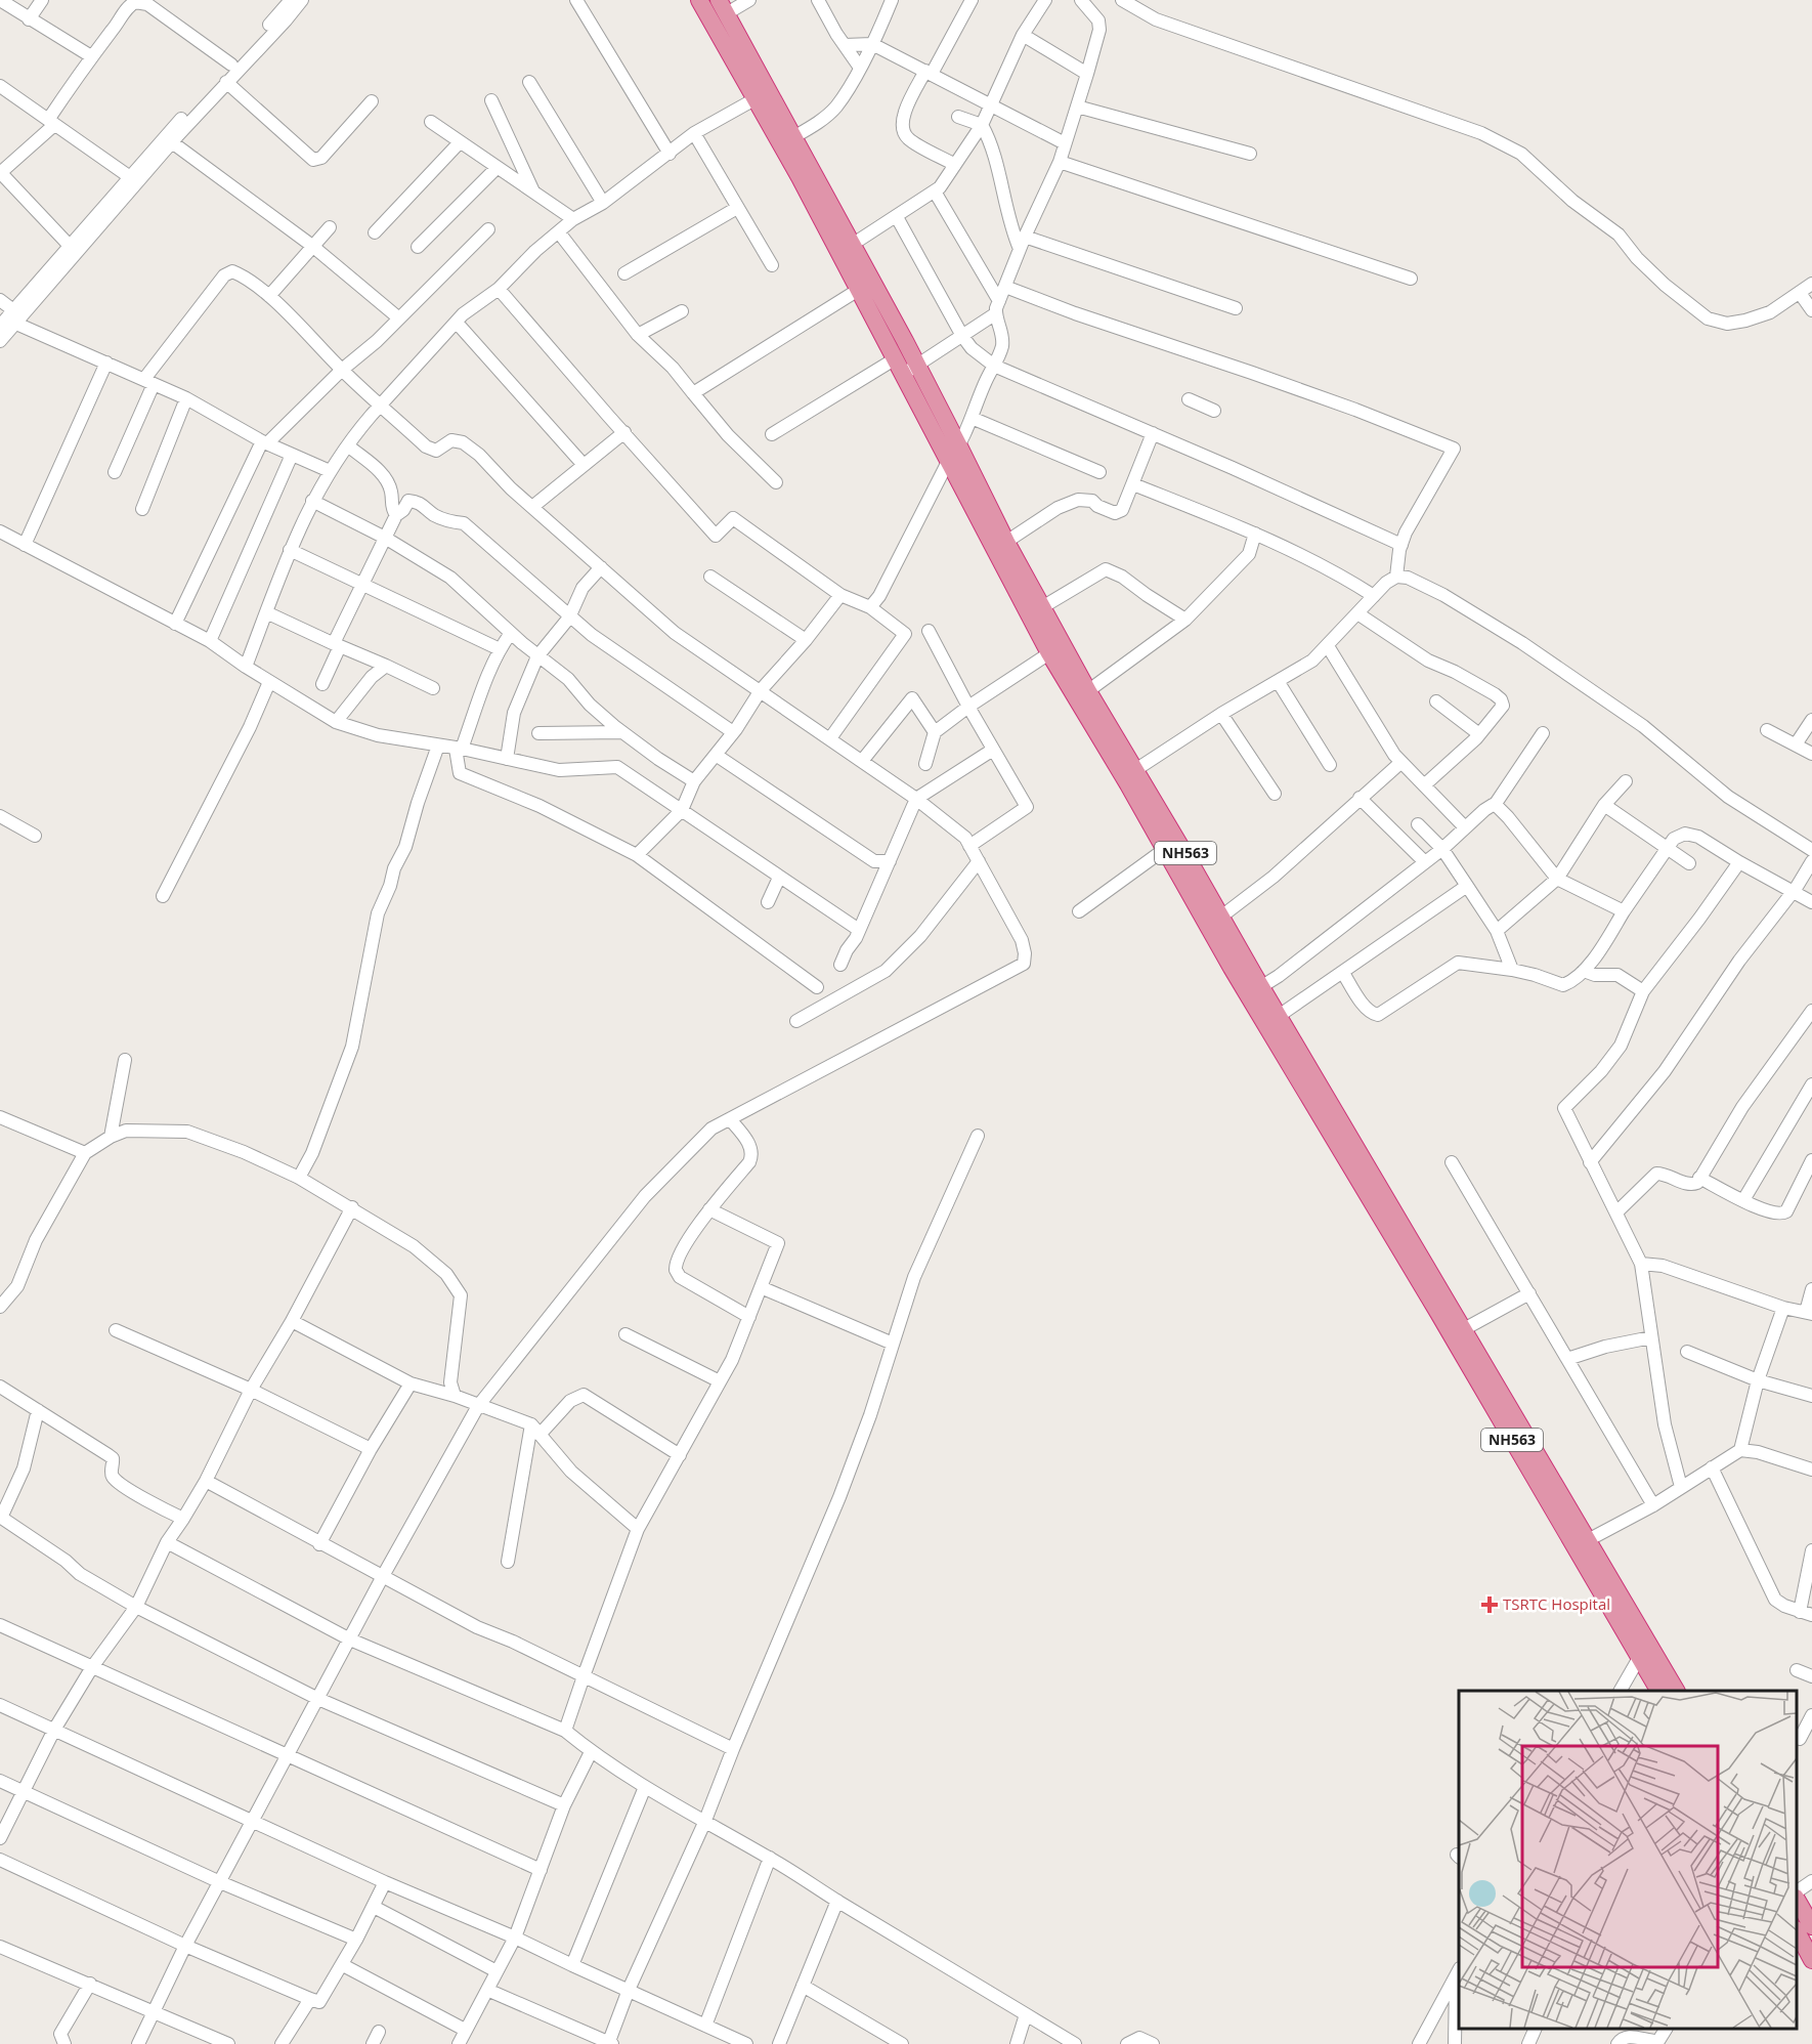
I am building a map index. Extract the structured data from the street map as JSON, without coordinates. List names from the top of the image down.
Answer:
{
  "streets": {
    "highway": ["NH563"]
  },
  "places": {
    "health": ["TSRTC Hospital"]
  }
}
